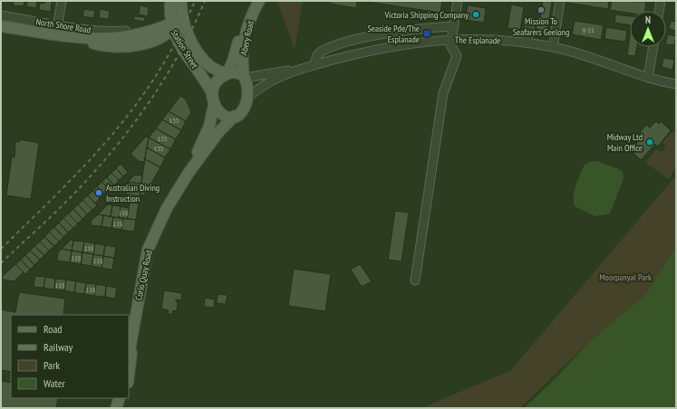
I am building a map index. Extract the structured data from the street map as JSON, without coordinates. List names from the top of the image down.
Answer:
{
  "streets": {
    "main road": [
      "North Shore Road",
      "Abery Road",
      "Station Street",
      "Corio Quay Road"
    ],
    "street": ["The Esplanade"]
  },
  "crossings": [
    ["North Shore Road", "Station Street"],
    ["Abery Road", "The Esplanade"],
    ["Abery Road", "Station Street"],
    ["Abery Road", "Corio Quay Road"],
    ["The Esplanade", "Station Street"],
    ["The Esplanade", "Corio Quay Road"],
    ["Station Street", "Corio Quay Road"]
  ],
  "parks": ["Moorpanyal Park"],
  "places": {
    "other": [
      "Mission To Seafarers Geelong",
      "Victoria Shipping Company",
      "Midway Ltd Main Office",
      "Australian Diving Instruction"
    ],
    "transit": ["Seaside Pde/The Esplanade"]
  },
  "house_numbers": [
    "9-11",
    "135",
    "135",
    "135",
    "119",
    "119",
    "119",
    "119",
    "119",
    "119",
    "119"
  ],
  "legend": [
    "Road",
    "Railway",
    "Park",
    "Water"
  ],
  "north": "top"
}
